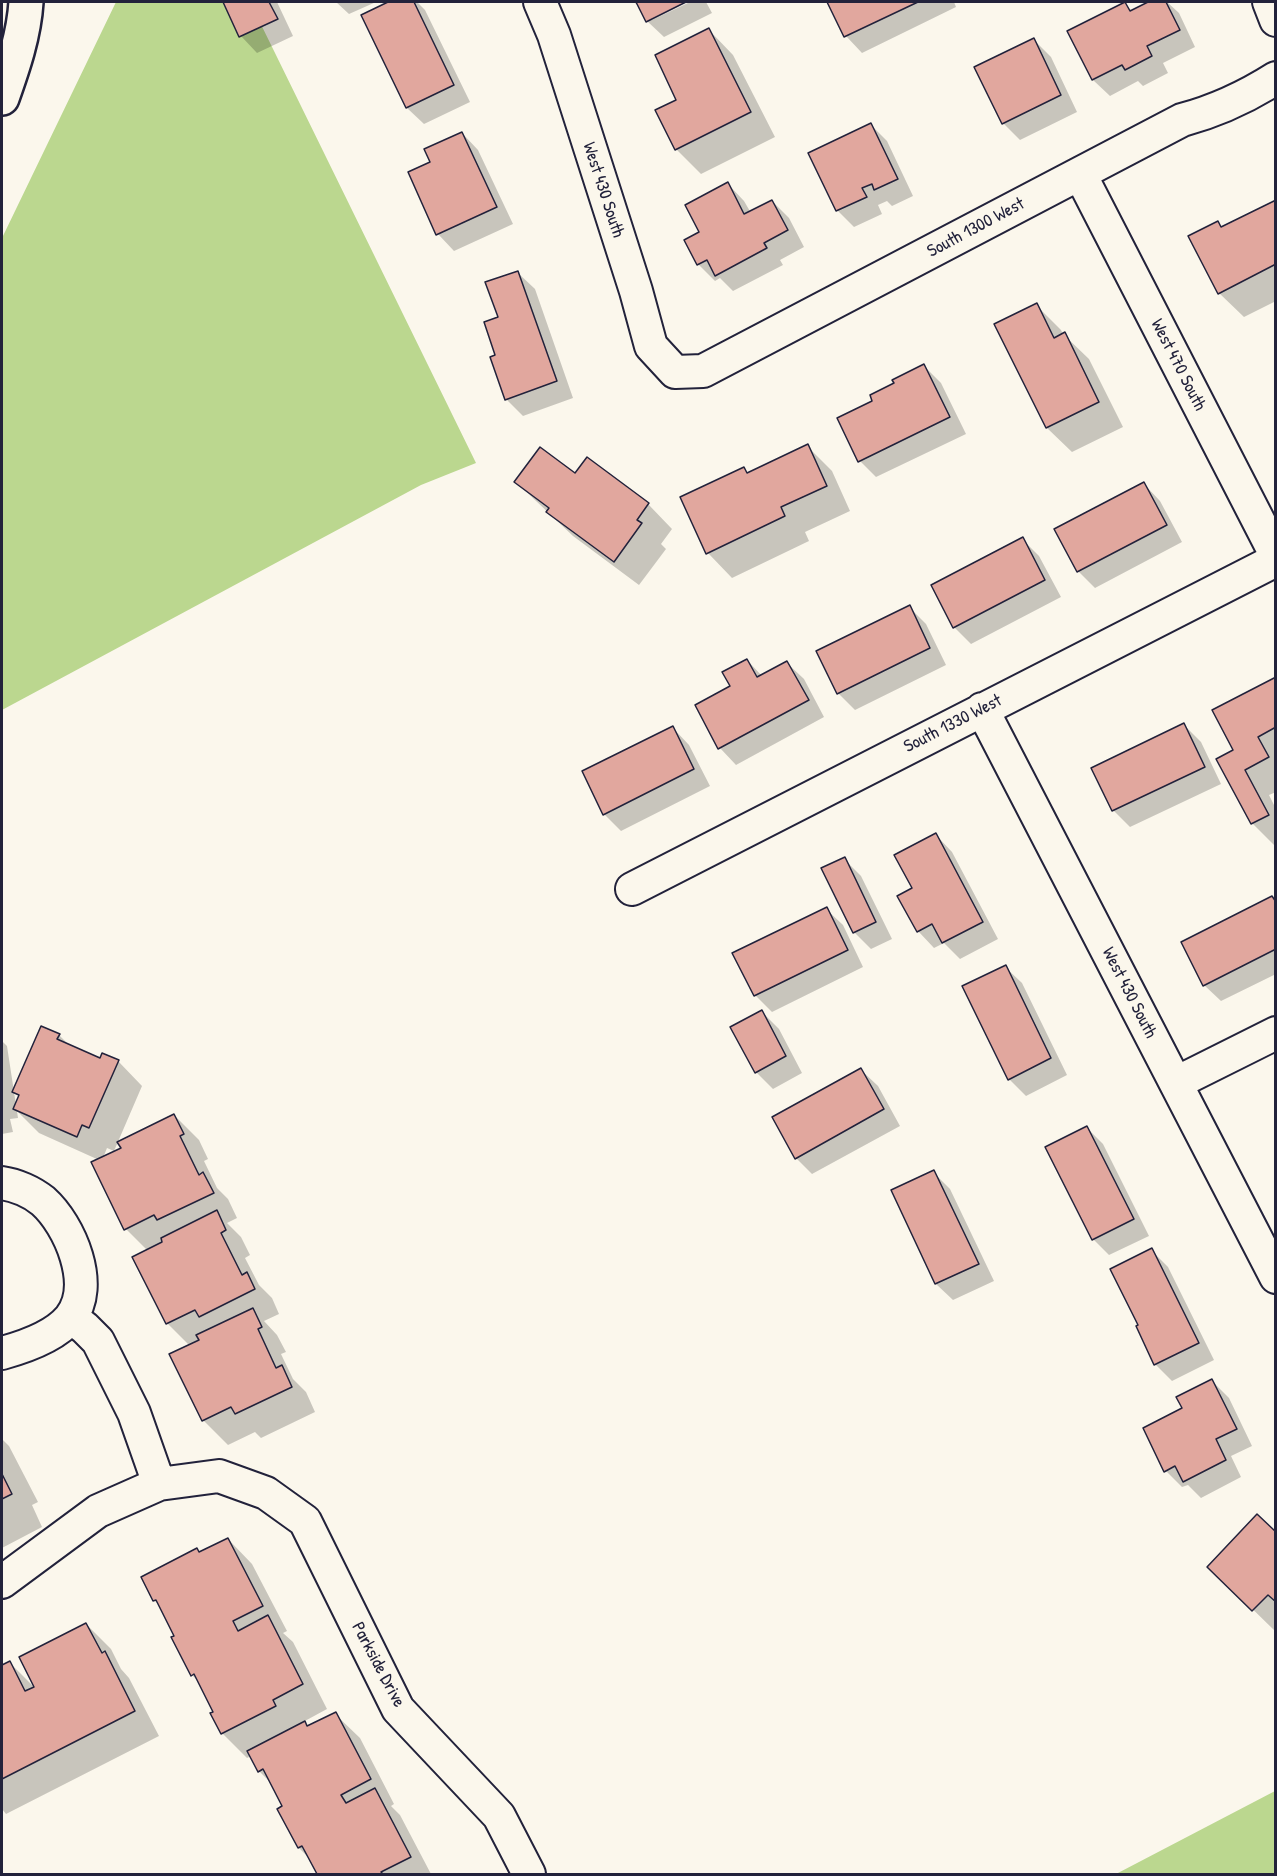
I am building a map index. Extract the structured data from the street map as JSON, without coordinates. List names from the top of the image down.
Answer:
{
  "streets": {
    "street": [
      "West 430 South",
      "South 1300 West",
      "West 470 South",
      "South 1330 West",
      "Parkside Drive"
    ]
  },
  "crossings": [
    ["West 430 South", "South 1300 West"],
    ["West 430 South", "South 1330 West"],
    ["South 1300 West", "West 470 South"],
    ["West 470 South", "South 1330 West"]
  ]
}
